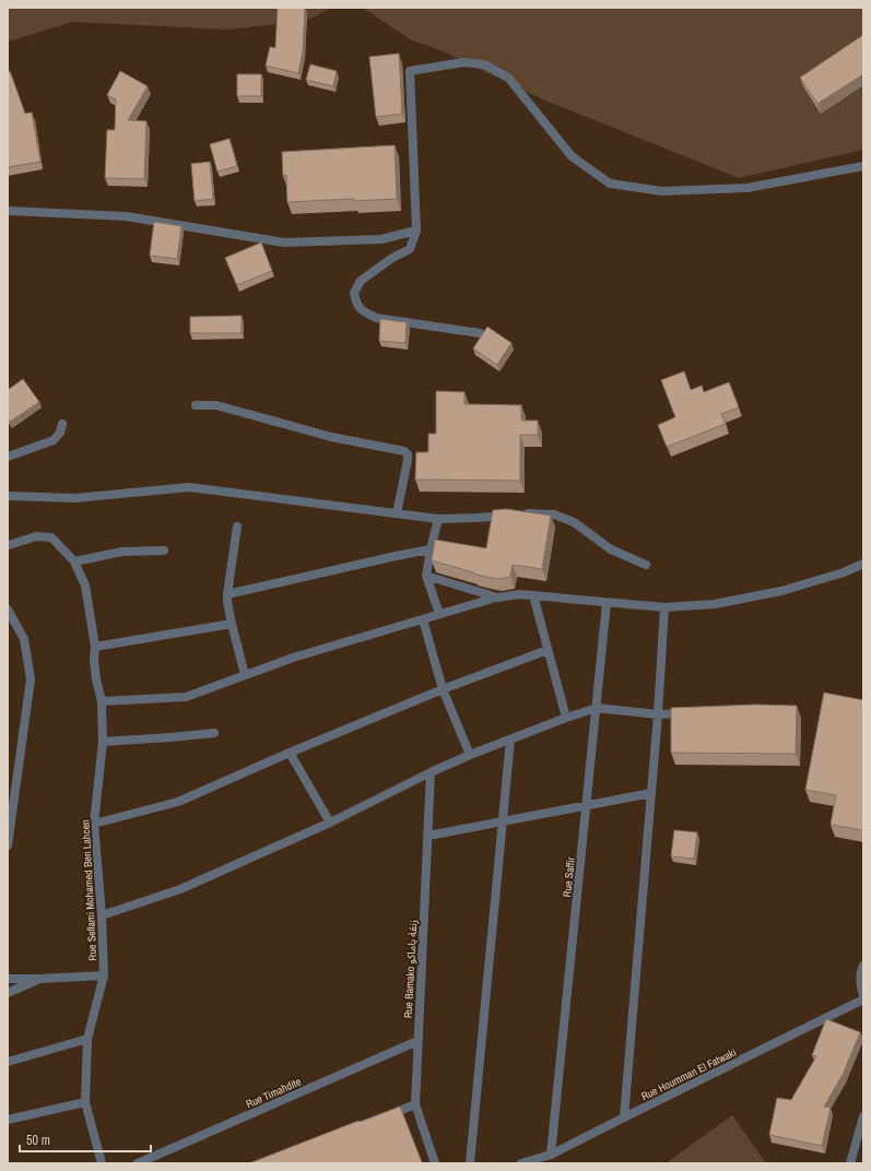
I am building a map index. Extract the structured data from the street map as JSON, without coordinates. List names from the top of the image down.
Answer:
{
  "streets": {
    "street": [
      "Rue Saffir",
      "Rue Sellami Mohamed Ben Lahcen",
      "Rue Bamako زنقة باماكو",
      "Rue Houmman El Fatwaki",
      "Rue Timahdite"
    ]
  },
  "crossings": [
    ["Rue Saffir", "Rue Houmman El Fatwaki"],
    ["Rue Bamako زنقة باماكو", "Rue Timahdite"]
  ],
  "scale_bar": "50 m"
}
